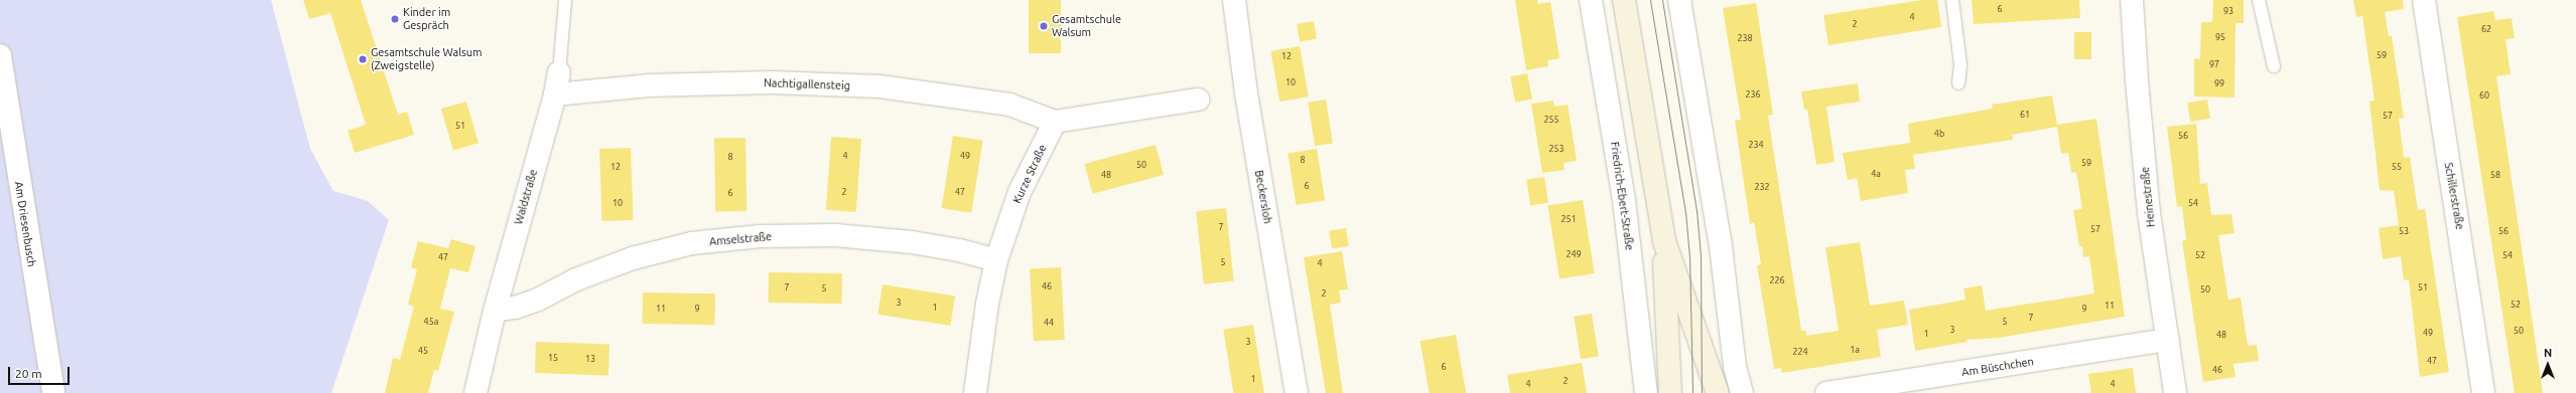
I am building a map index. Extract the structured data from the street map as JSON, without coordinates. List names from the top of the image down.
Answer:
{
  "streets": {
    "street": [
      "Nachtigallensteig",
      "Kurze Straße",
      "Friedrich-Ebert-Straße",
      "Schillerstraße",
      "Waldstraße",
      "Beckersloh",
      "Heinestraße",
      "Am Driesenbusch",
      "Amselstraße",
      "Am Büschchen"
    ]
  },
  "crossings": [
    ["Nachtigallensteig", "Kurze Straße"],
    ["Nachtigallensteig", "Waldstraße"],
    ["Kurze Straße", "Amselstraße"],
    ["Waldstraße", "Amselstraße"],
    ["Heinestraße", "Am Büschchen"]
  ],
  "places": ["Kinder im Gespräch", "Gesamtschule Walsum", "Gesamtschule Walsum (Zweigstelle)"],
  "house_numbers": [
    "6",
    "93",
    "4",
    "2",
    "62",
    "95",
    "238",
    "59",
    "12",
    "97",
    "10",
    "99",
    "236",
    "60",
    "61",
    "57",
    "255",
    "51",
    "4b",
    "56",
    "234",
    "253",
    "4",
    "49",
    "8",
    "8",
    "59",
    "50",
    "12",
    "55",
    "4a",
    "48",
    "58",
    "6",
    "232",
    "2",
    "47",
    "6",
    "10",
    "54",
    "251",
    "7",
    "57",
    "53",
    "56",
    "249",
    "52",
    "54",
    "47",
    "5",
    "4",
    "226",
    "46",
    "7",
    "51",
    "5",
    "50",
    "2",
    "3",
    "52",
    "11",
    "1",
    "11",
    "9",
    "9",
    "7",
    "45a",
    "5",
    "44",
    "3",
    "50",
    "49",
    "1",
    "48",
    "3",
    "1a",
    "45",
    "224",
    "15",
    "13",
    "47",
    "6",
    "46",
    "1",
    "2",
    "4",
    "4"
  ],
  "scale_bar": "20 m",
  "north": "top"
}
